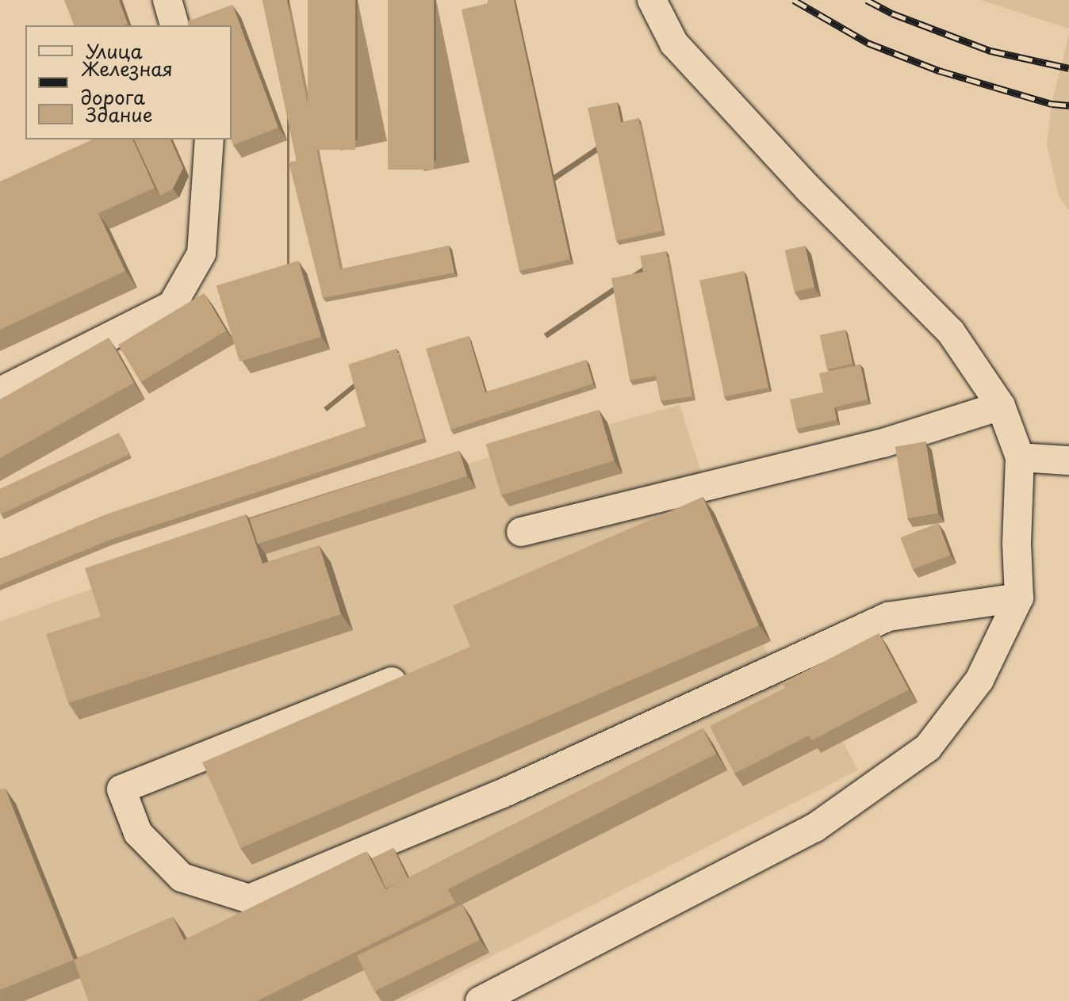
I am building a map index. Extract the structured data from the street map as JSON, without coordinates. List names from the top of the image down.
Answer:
{
  "legend": ["Улица", "Железная дорога", "Здание"]
}
